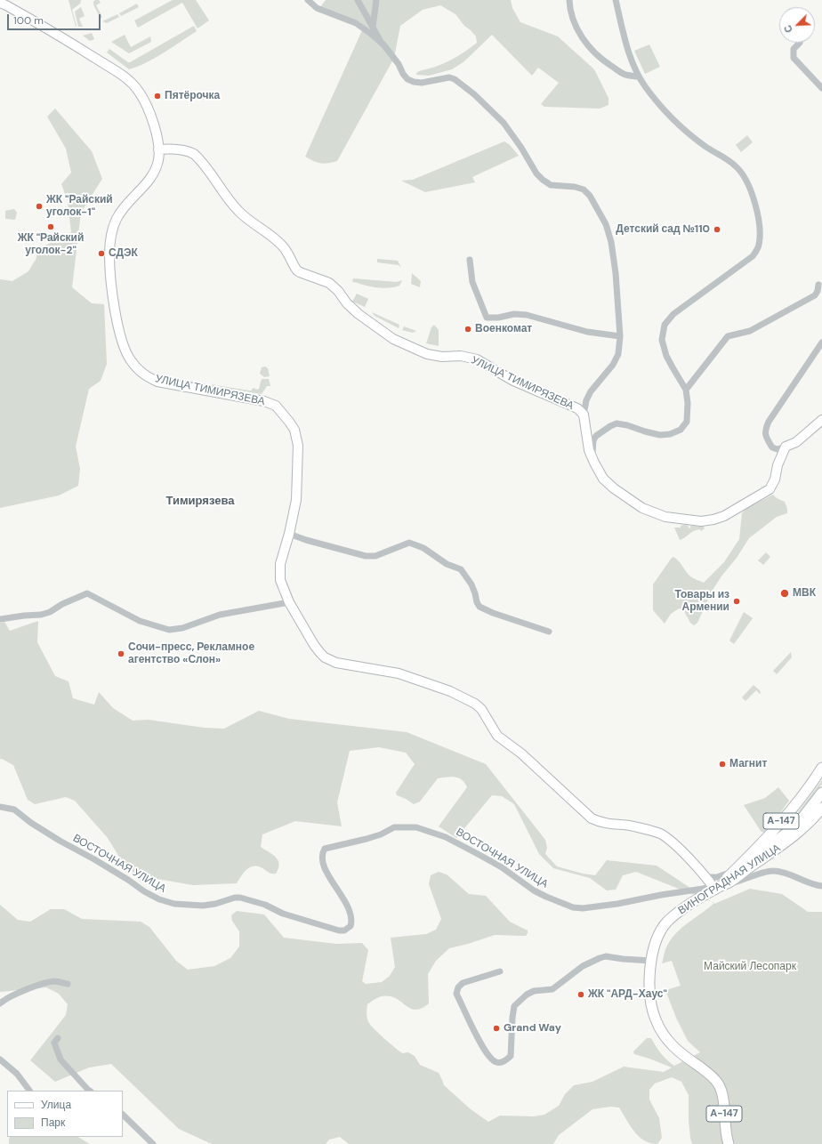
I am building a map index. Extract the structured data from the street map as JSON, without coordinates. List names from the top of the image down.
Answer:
{
  "streets": {
    "main road": ["А-147", "ВИНОГРАДНАЯ УЛИЦА"],
    "street": ["УЛИЦА ТИМИРЯЗЕВА", "ВОСТОЧНАЯ УЛИЦА"]
  },
  "crossings": [
    ["УЛИЦА ТИМИРЯЗЕВА", "А-147"],
    ["УЛИЦА ТИМИРЯЗЕВА", "ВОСТОЧНАЯ УЛИЦА"],
    ["УЛИЦА ТИМИРЯЗЕВА", "ВИНОГРАДНАЯ УЛИЦА"],
    ["А-147", "ВОСТОЧНАЯ УЛИЦА"],
    ["А-147", "ВИНОГРАДНАЯ УЛИЦА"],
    ["ВОСТОЧНАЯ УЛИЦА", "ВИНОГРАДНАЯ УЛИЦА"]
  ],
  "districts": ["Тимирязева"],
  "parks": ["Майский Лесопарк"],
  "places": [
    "Пятёрочка",
    "ЖК \"Райский уголок-1\"",
    "ЖК \"Райский уголок-2\"",
    "Детский сад №110",
    "СДЭК",
    "Военкомат",
    "МВК",
    "Товары из Армении",
    "Сочи-пресс, Рекламное агентство «Слон»",
    "Магнит",
    "ЖК \"АРД-Хаус\"",
    "Grand Way"
  ],
  "legend": ["Улица", "Парк"],
  "scale_bar": "100 m",
  "north": "bottom left"
}
